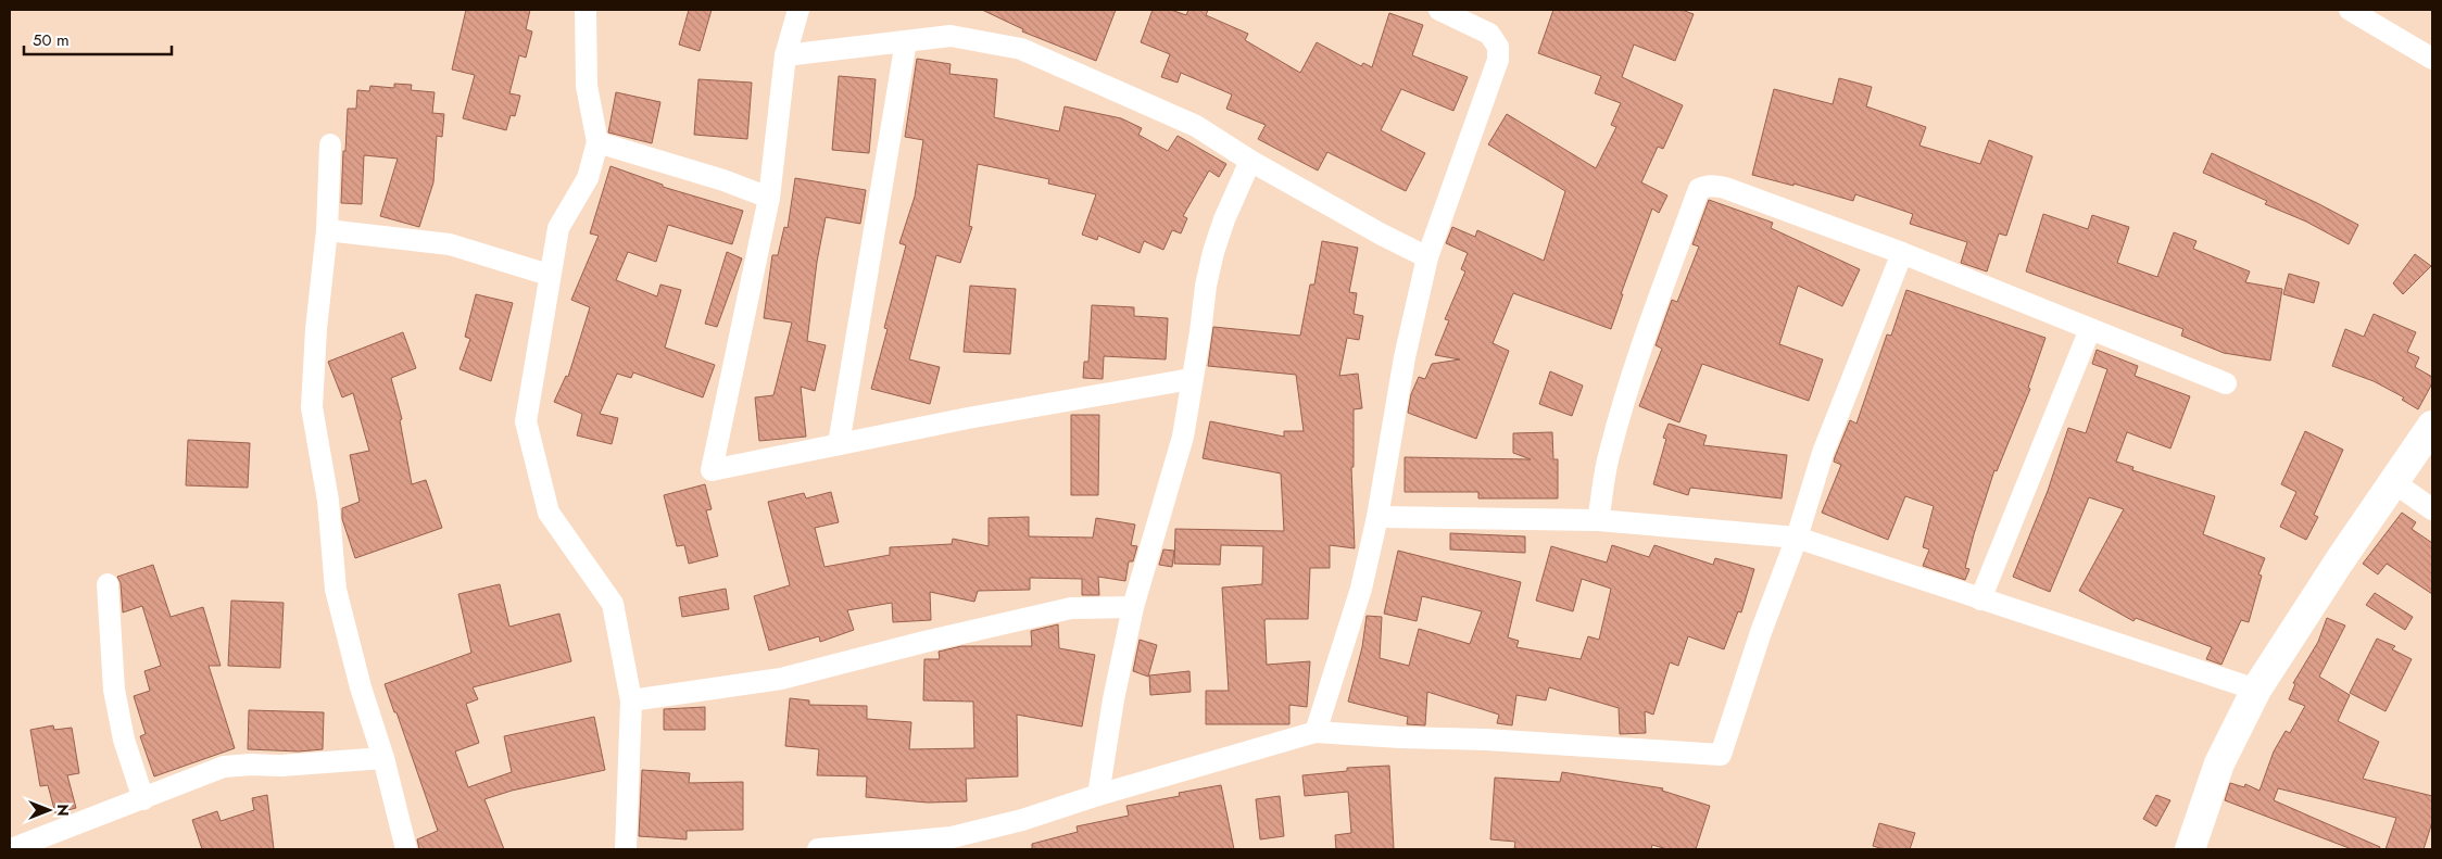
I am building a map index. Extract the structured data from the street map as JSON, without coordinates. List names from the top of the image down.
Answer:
{
  "scale_bar": "50 m",
  "north": "right"
}
